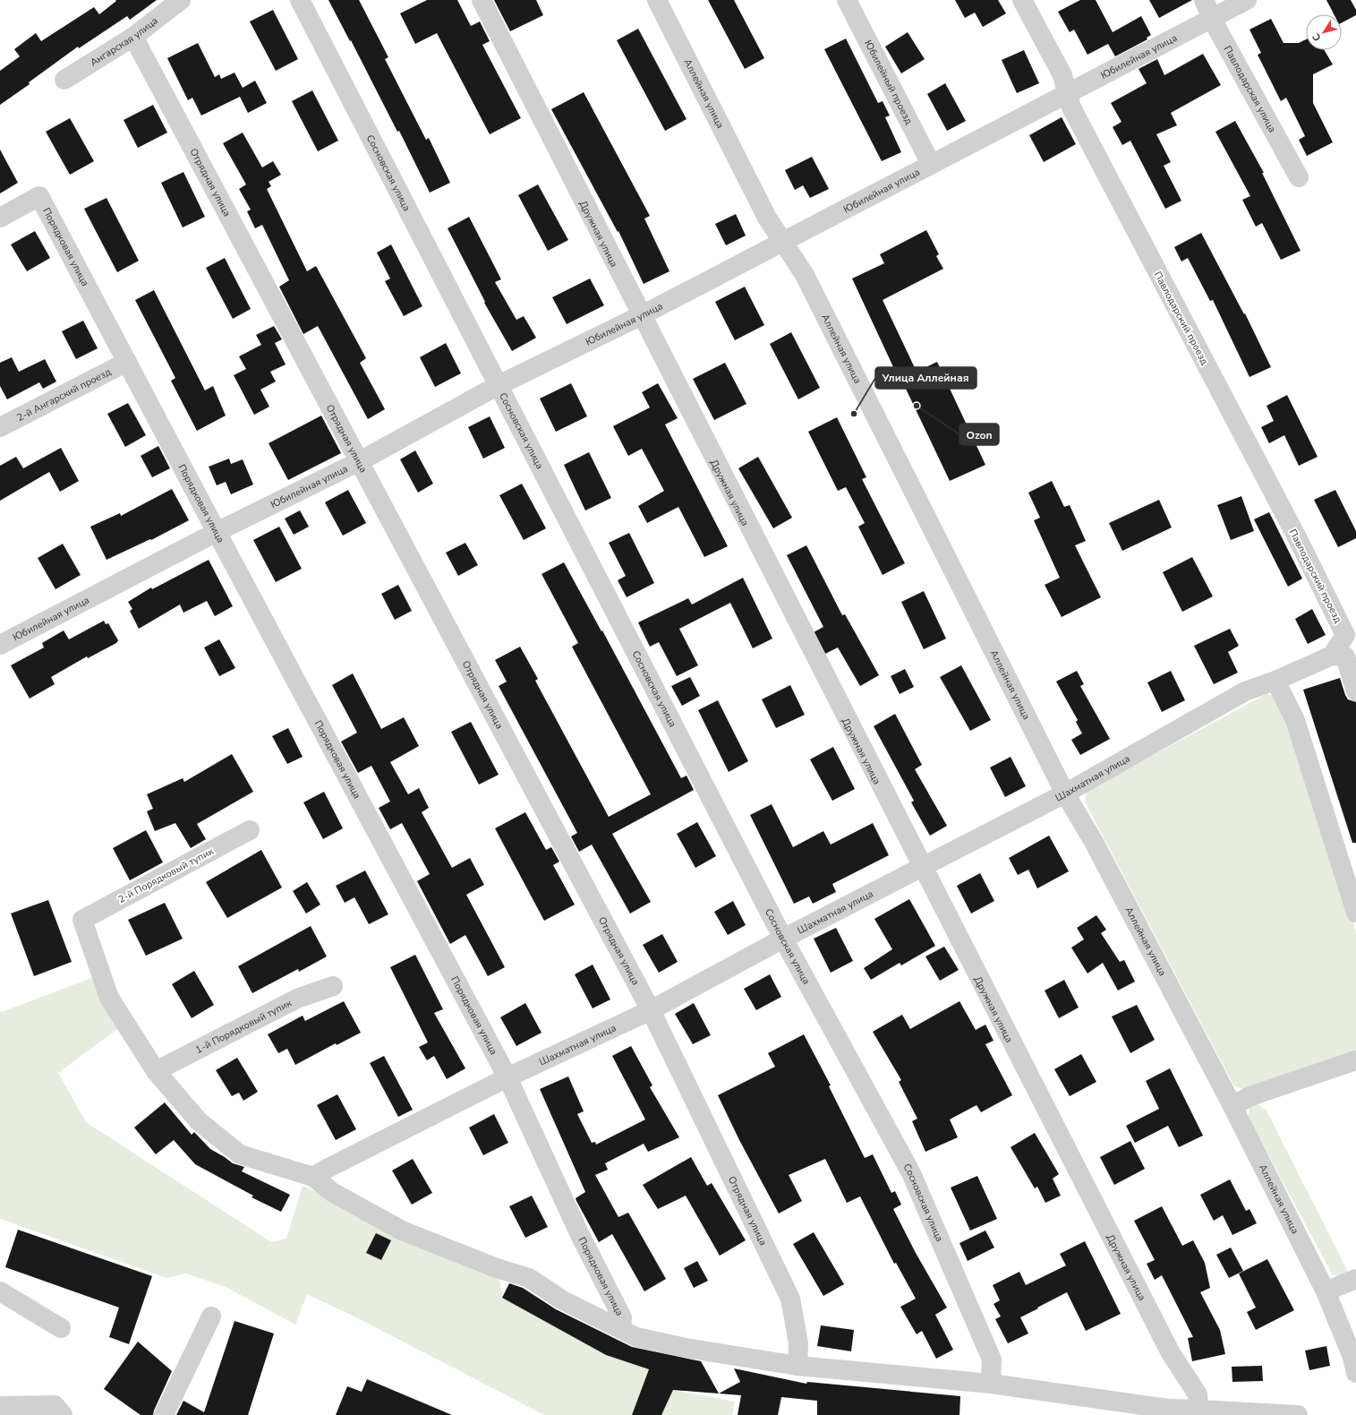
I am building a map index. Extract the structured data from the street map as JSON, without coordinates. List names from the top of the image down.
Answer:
{
  "streets": {
    "street": [
      "Ангарская улица",
      "Юбилейная улица",
      "Юбилейный проезд",
      "Павлодарская улица",
      "Аллейная улица",
      "Сосновская улица",
      "Отрядная улица",
      "Дружная улица",
      "Порядковая улица",
      "Павлодарский проезд",
      "2-й Ангарский проезд",
      "Шахматная улица",
      "2-й Порядковый тупик",
      "1-й Порядковый тупик"
    ]
  },
  "crossings": [
    ["Ангарская улица", "Отрядная улица"],
    ["Юбилейная улица", "Юбилейный проезд"],
    ["Юбилейная улица", "Павлодарская улица"],
    ["Юбилейная улица", "Аллейная улица"],
    ["Юбилейная улица", "Сосновская улица"],
    ["Юбилейная улица", "Отрядная улица"],
    ["Юбилейная улица", "Дружная улица"],
    ["Юбилейная улица", "Порядковая улица"],
    ["Юбилейная улица", "Павлодарский проезд"],
    ["Аллейная улица", "Шахматная улица"],
    ["Сосновская улица", "Шахматная улица"],
    ["Отрядная улица", "Шахматная улица"],
    ["Дружная улица", "Шахматная улица"],
    ["Порядковая улица", "2-й Ангарский проезд"],
    ["Порядковая улица", "Шахматная улица"],
    ["Павлодарский проезд", "Шахматная улица"],
    ["2-й Порядковый тупик", "1-й Порядковый тупик"]
  ],
  "places": ["Ozon", "Улица Аллейная"],
  "north": "bottom left"
}
